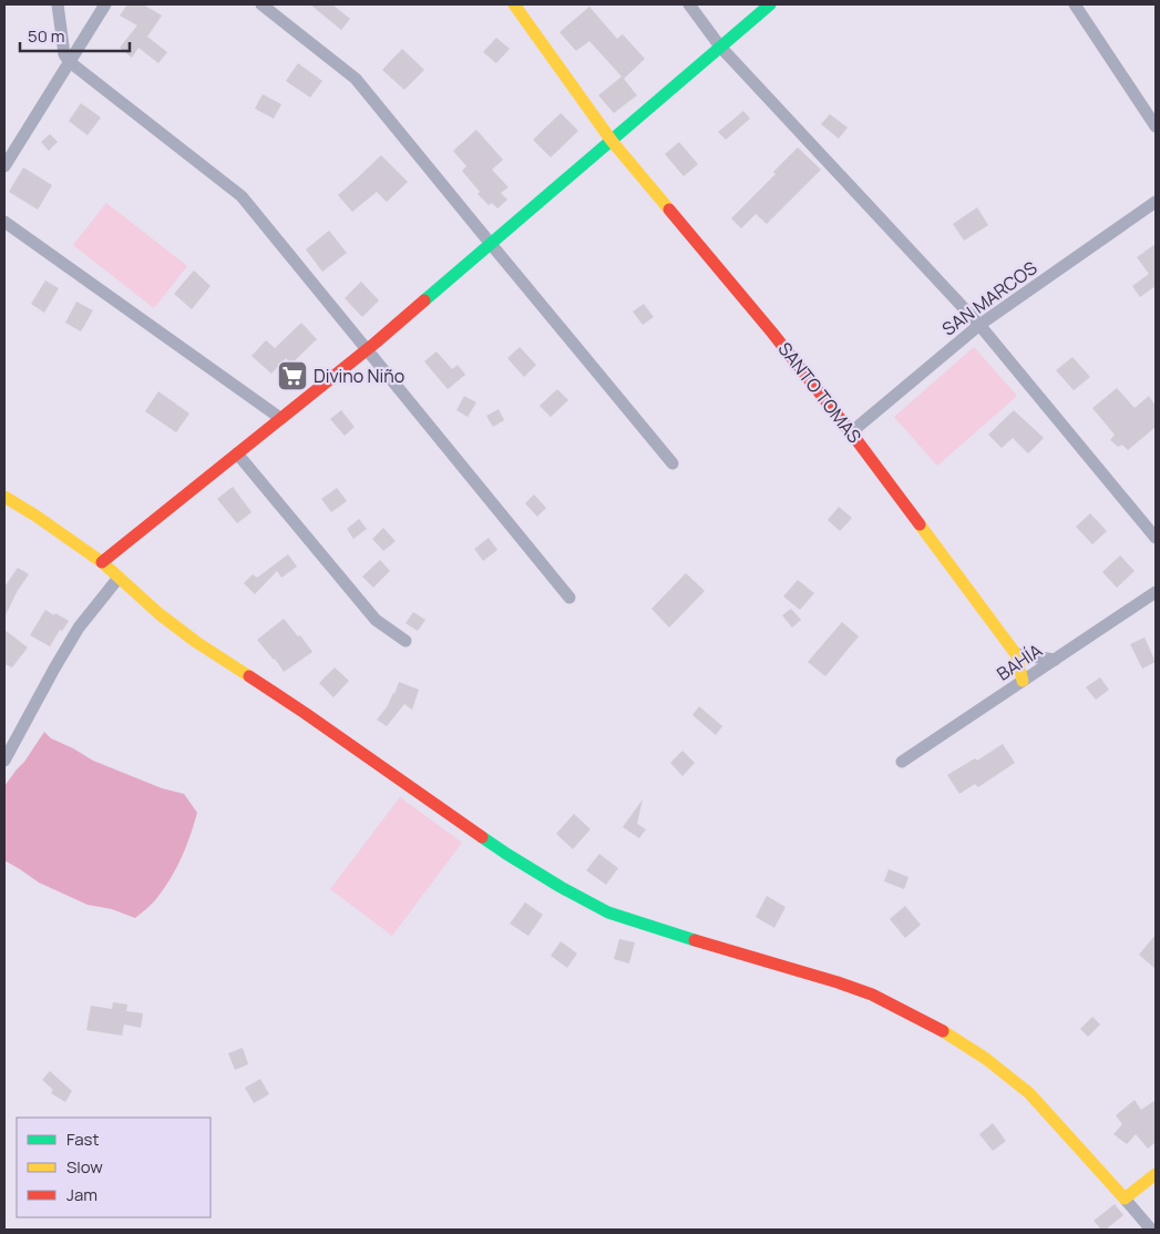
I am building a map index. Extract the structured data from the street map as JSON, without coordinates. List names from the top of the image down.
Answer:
{
  "streets": {
    "street": ["SAN MARCOS", "SANTO TOMAS", "BAHÍA"]
  },
  "crossings": [
    ["SAN MARCOS", "SANTO TOMAS"],
    ["SANTO TOMAS", "BAHÍA"]
  ],
  "places": {
    "supermarket": ["Divino Niño"]
  },
  "legend": ["Fast", "Slow", "Jam"],
  "scale_bar": "50 m"
}
